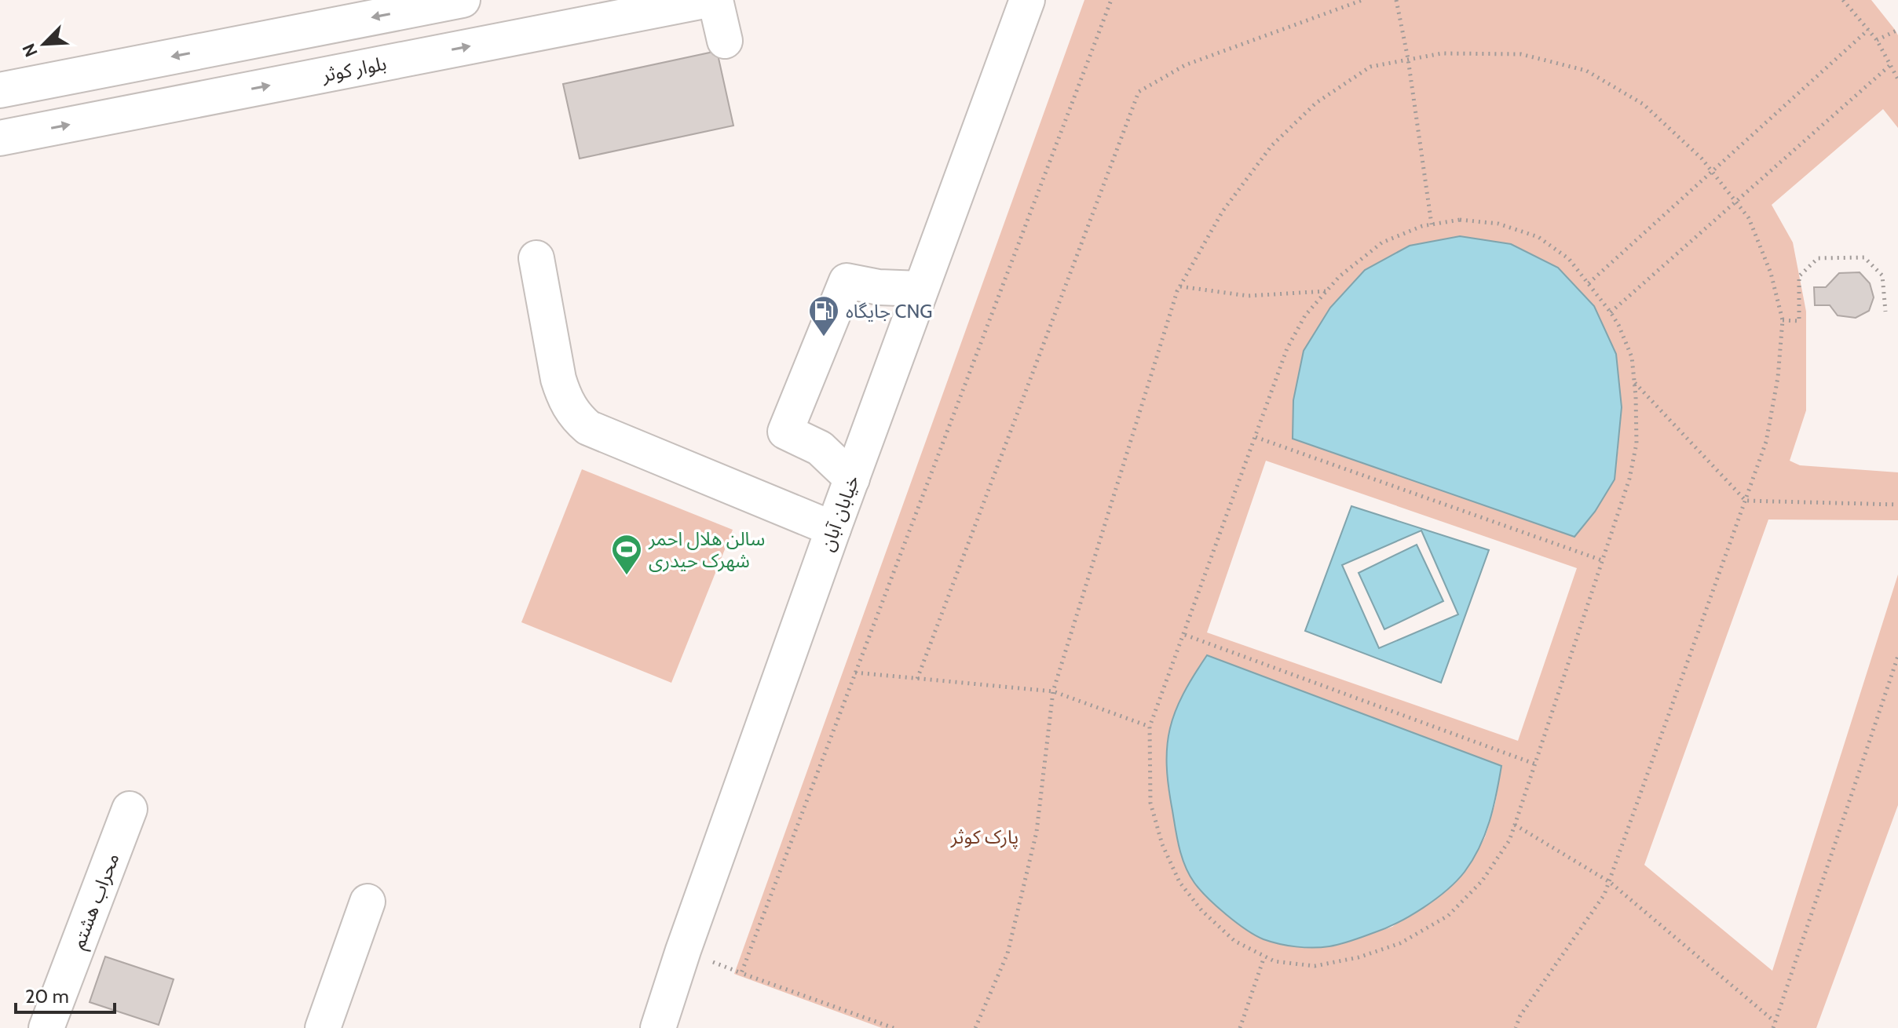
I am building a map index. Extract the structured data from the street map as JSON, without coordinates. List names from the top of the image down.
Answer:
{
  "streets": {
    "street": ["بلوار کوثر", "خیابان آبان", "محراب هشتم"]
  },
  "parks": ["پارک کوثر"],
  "places": {
    "fuel station": ["جایگاه CNG"],
    "sports": ["سالن هلال احمر شهرک حیدری"]
  },
  "scale_bar": "20 m",
  "north": "bottom left"
}
